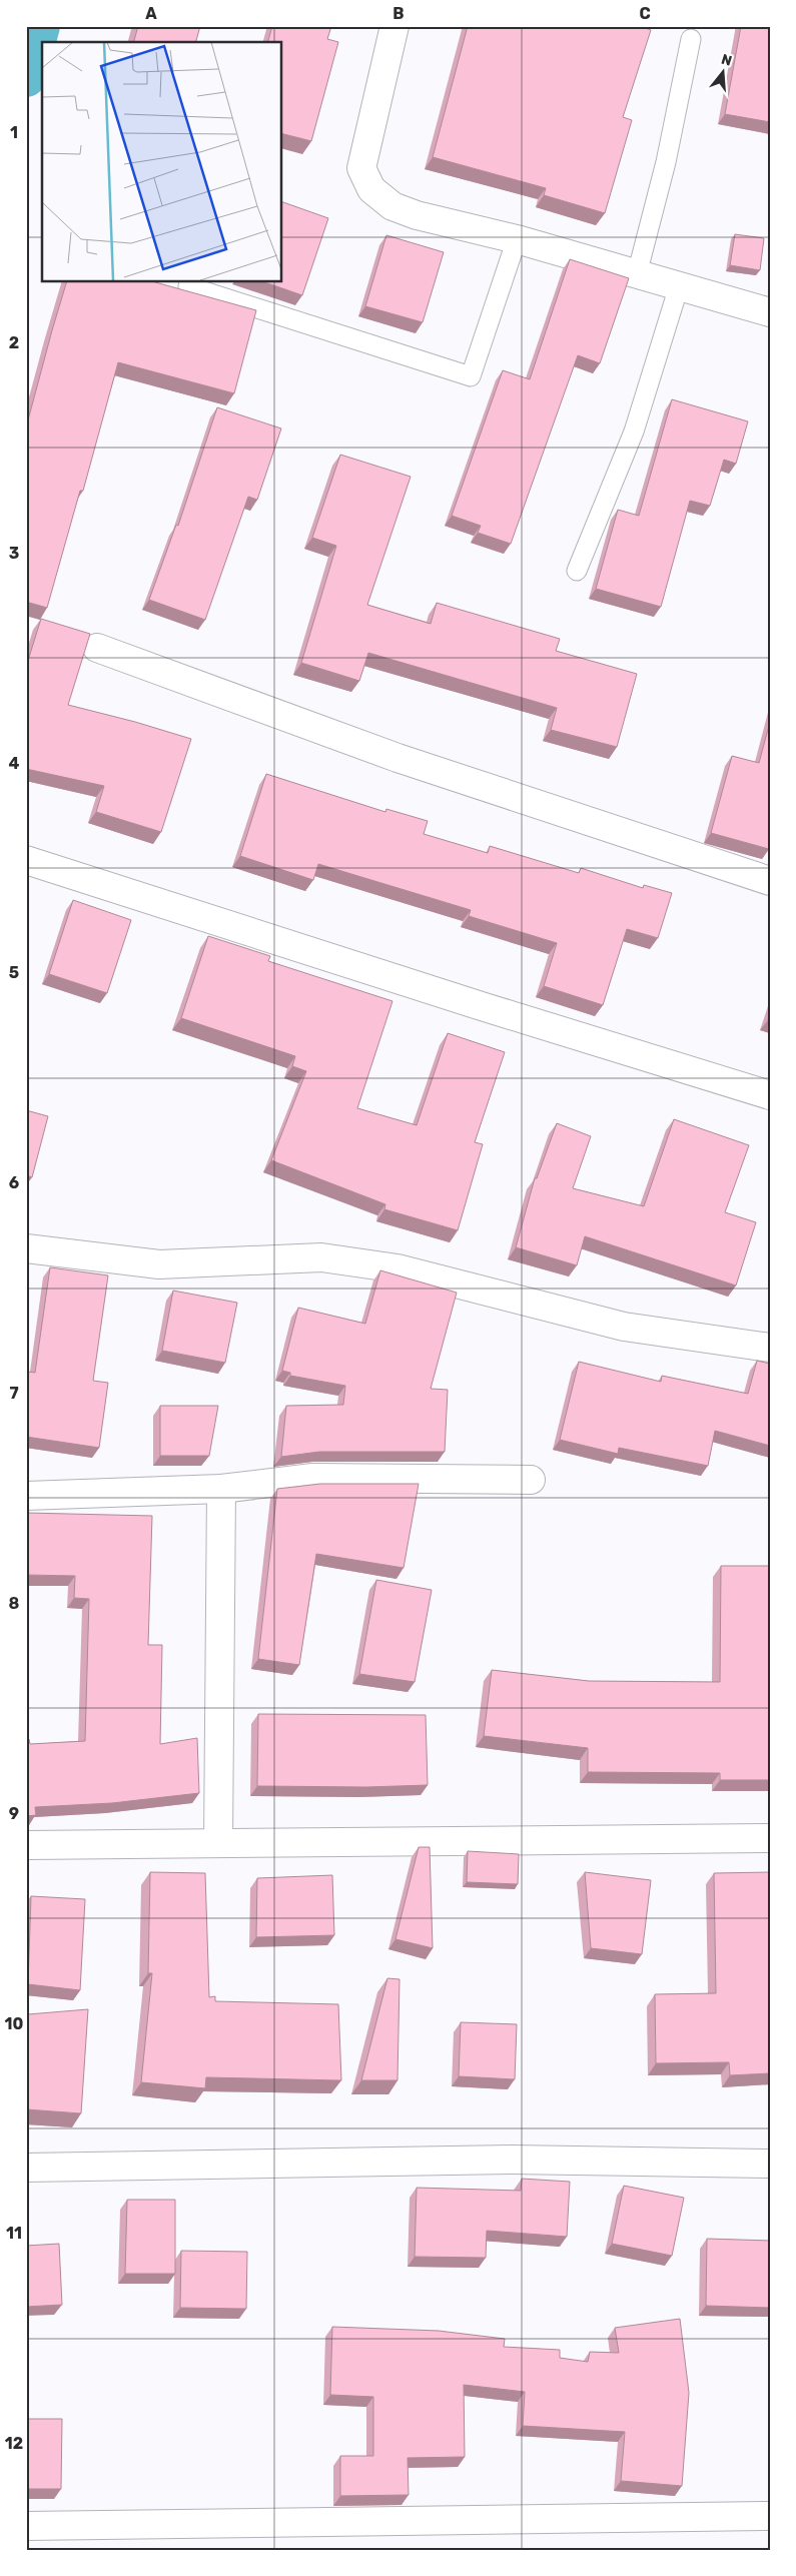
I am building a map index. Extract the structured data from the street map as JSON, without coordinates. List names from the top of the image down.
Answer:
{
  "north": "top",
  "grid": {
    "columns": ["A", "B", "C"],
    "rows": [
      "1",
      "2",
      "3",
      "4",
      "5",
      "6",
      "7",
      "8",
      "9",
      "10",
      "11",
      "12"
    ]
  }
}
